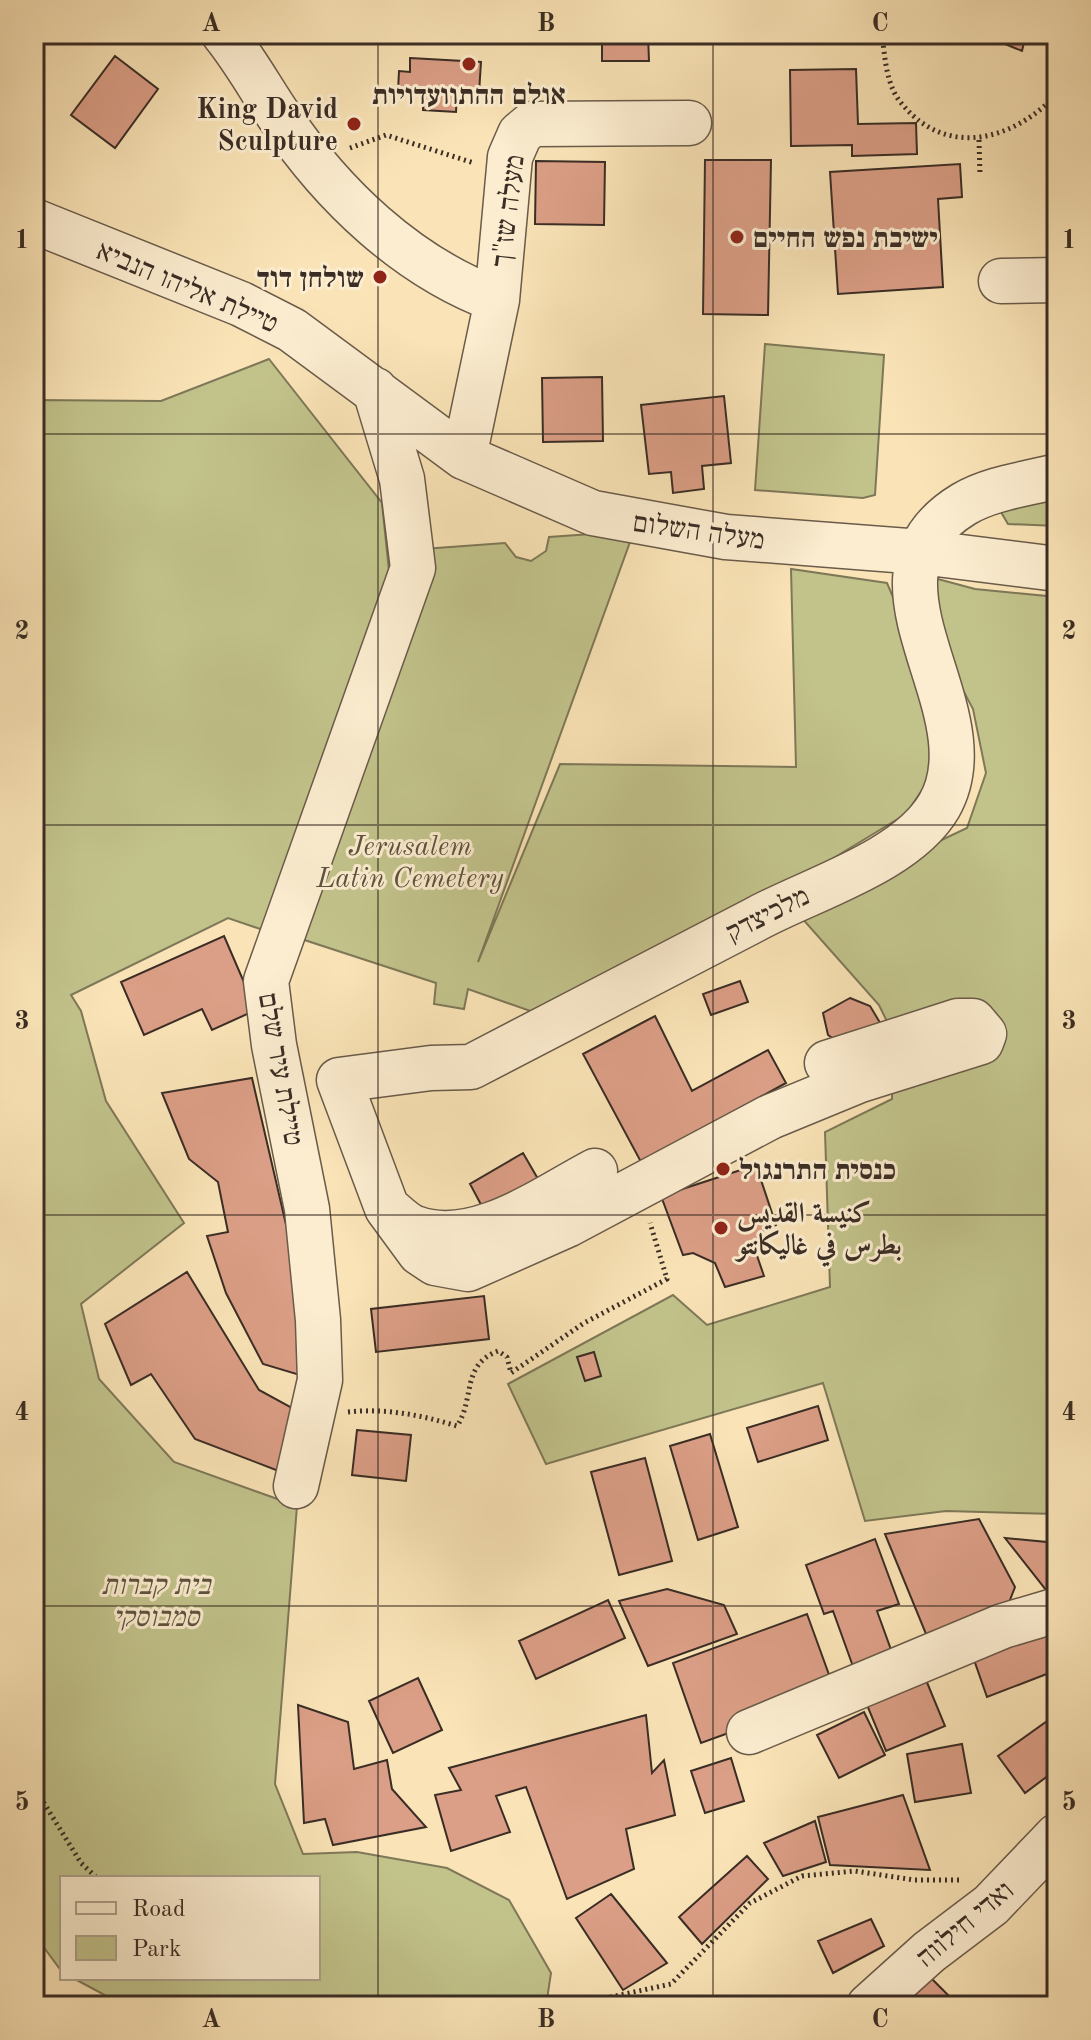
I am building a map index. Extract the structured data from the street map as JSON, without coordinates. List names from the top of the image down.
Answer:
{
  "streets": {
    "street": [
      "מעלה שז\"ך",
      "טיילת אליהו הנביא",
      "מעלה השלום",
      "מלכיצדק",
      "טיילת עיר שלם",
      "ואדי חילווה"
    ]
  },
  "crossings": [
    ["מעלה שז\"ך", "מעלה השלום"],
    ["טיילת אליהו הנביא", "מעלה השלום"],
    ["טיילת אליהו הנביא", "טיילת עיר שלם"],
    ["מעלה השלום", "מלכיצדק"],
    ["מעלה השלום", "טיילת עיר שלם"]
  ],
  "parks": ["Jerusalem Latin Cemetery", "בית קברות סמבוסקי"],
  "places": [
    "אולם ההתוועדויות",
    "King David Sculpture",
    "ישיבת נפש החיים",
    "שולחן דוד",
    "כנסית התרנגול",
    "كنيسة القديس بطرس في غاليكانتو"
  ],
  "legend": ["Road", "Park"],
  "grid": {
    "columns": ["A", "B", "C"],
    "rows": [
      "1",
      "2",
      "3",
      "4",
      "5"
    ]
  }
}
